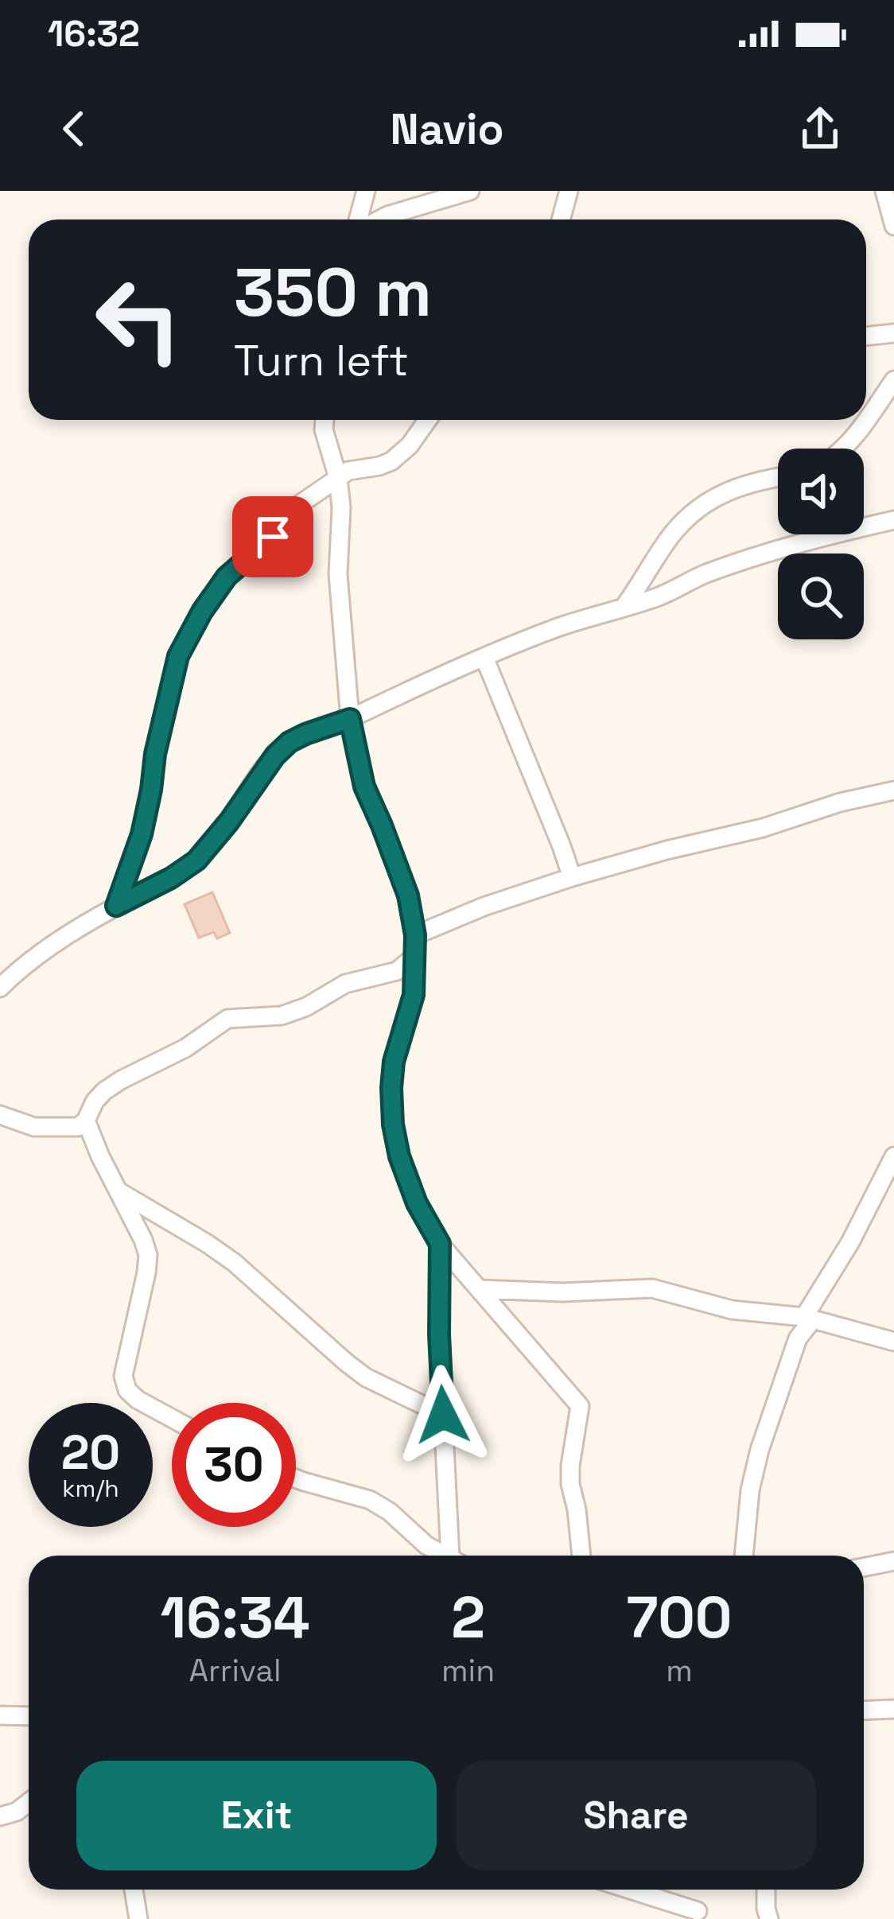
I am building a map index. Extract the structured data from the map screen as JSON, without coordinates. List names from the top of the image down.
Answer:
{
  "page": {
    "status": "16:32",
    "header": "Navio",
    "turn": ["350 m", "Turn left"],
    "speed": "20 km/h",
    "limit": "30",
    "eta": [
      "16:34",
      "Arrival",
      "2",
      "min",
      "700",
      "m"
    ],
    "buttons": ["Exit", "Share"]
  }
}
